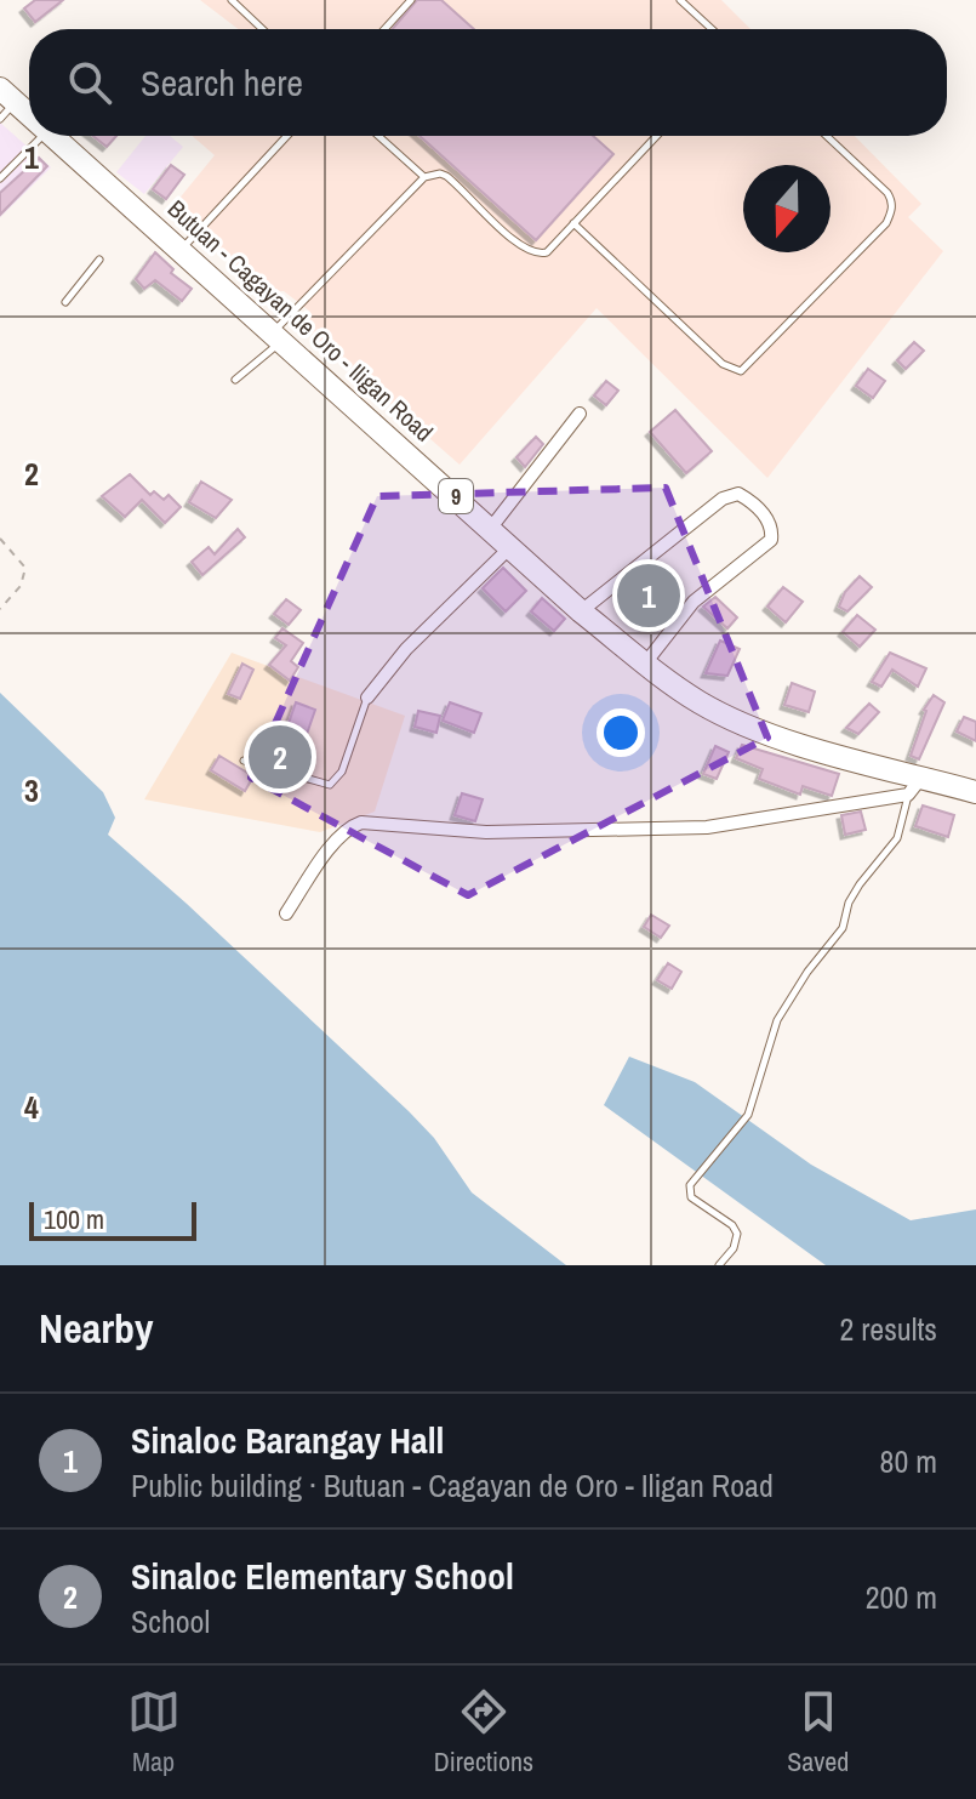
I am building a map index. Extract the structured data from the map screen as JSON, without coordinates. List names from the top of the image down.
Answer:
{
  "streets": {
    "highway": ["Butuan - Cagayan de Oro - Iligan Road", "9"]
  },
  "scale_bar": "100 m",
  "north": "bottom",
  "page": {
    "search": "Search here",
    "pins": ["1", "2"],
    "scale": "100 m",
    "heading": ["Nearby", "2 results"],
    "list": [
      {
        "mark": "1",
        "name": "Sinaloc Barangay Hall",
        "note": "Public building · Butuan - Cagayan de Oro - Iligan Road",
        "value": "80 m"
      },
      {
        "mark": "2",
        "name": "Sinaloc Elementary School",
        "note": "School",
        "value": "200 m"
      }
    ],
    "nav": ["Map", "Directions", "Saved"]
  },
  "grid": {
    "rows": [
      "1",
      "2",
      "3",
      "4"
    ]
  }
}
